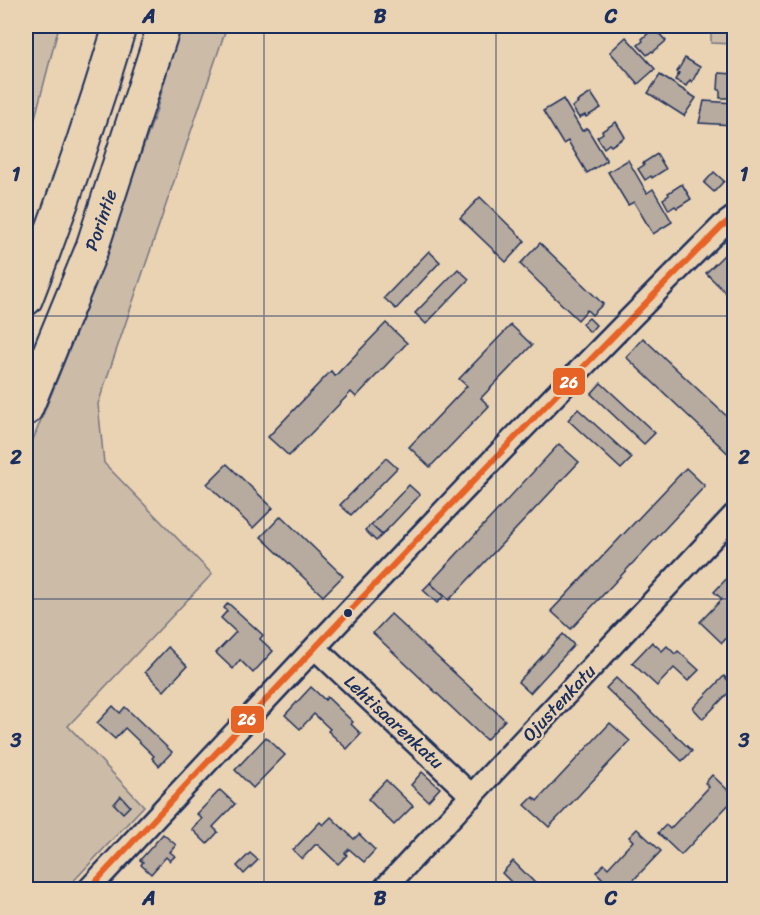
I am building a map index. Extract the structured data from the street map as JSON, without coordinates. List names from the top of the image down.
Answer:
{
  "streets": {
    "highway": ["Porintie"],
    "street": ["Ojustenkatu", "Lehtisaarenkatu"]
  },
  "crossings": [
    ["Ojustenkatu", "Lehtisaarenkatu"]
  ],
  "lines": ["transit line 26"],
  "grid": {
    "columns": ["A", "B", "C"],
    "rows": ["1", "2", "3"]
  }
}
